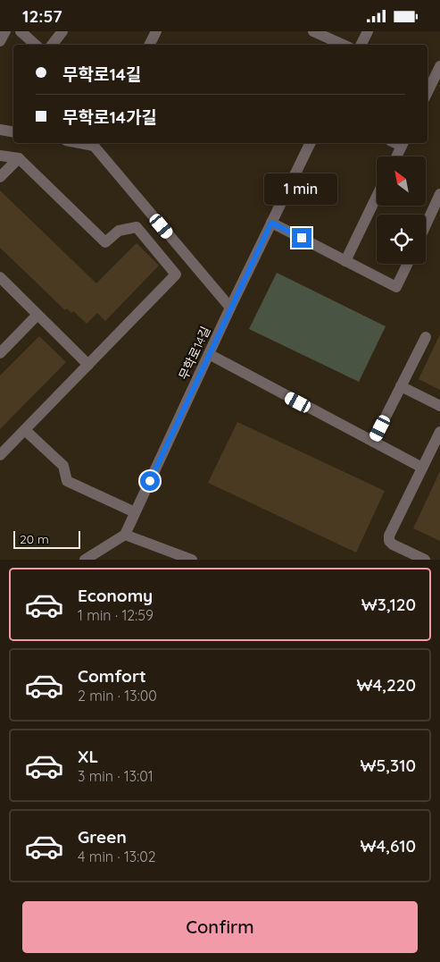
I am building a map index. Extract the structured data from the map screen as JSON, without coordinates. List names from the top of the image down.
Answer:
{
  "streets": {
    "street": ["무학로14길"]
  },
  "scale_bar": "20 m",
  "north": "top left",
  "page": {
    "status": "12:57",
    "banner": ["무학로14길", "무학로14가길"],
    "bubble": "1 min",
    "scale": "20 m",
    "list": [
      {
        "name": "Economy",
        "note": "1 min · 12:59",
        "value": "₩3,120"
      },
      {
        "name": "Comfort",
        "note": "2 min · 13:00",
        "value": "₩4,220"
      },
      {
        "name": "XL",
        "note": "3 min · 13:01",
        "value": "₩5,310"
      },
      {
        "name": "Green",
        "note": "4 min · 13:02",
        "value": "₩4,610"
      }
    ],
    "buttons": "Confirm"
  }
}
